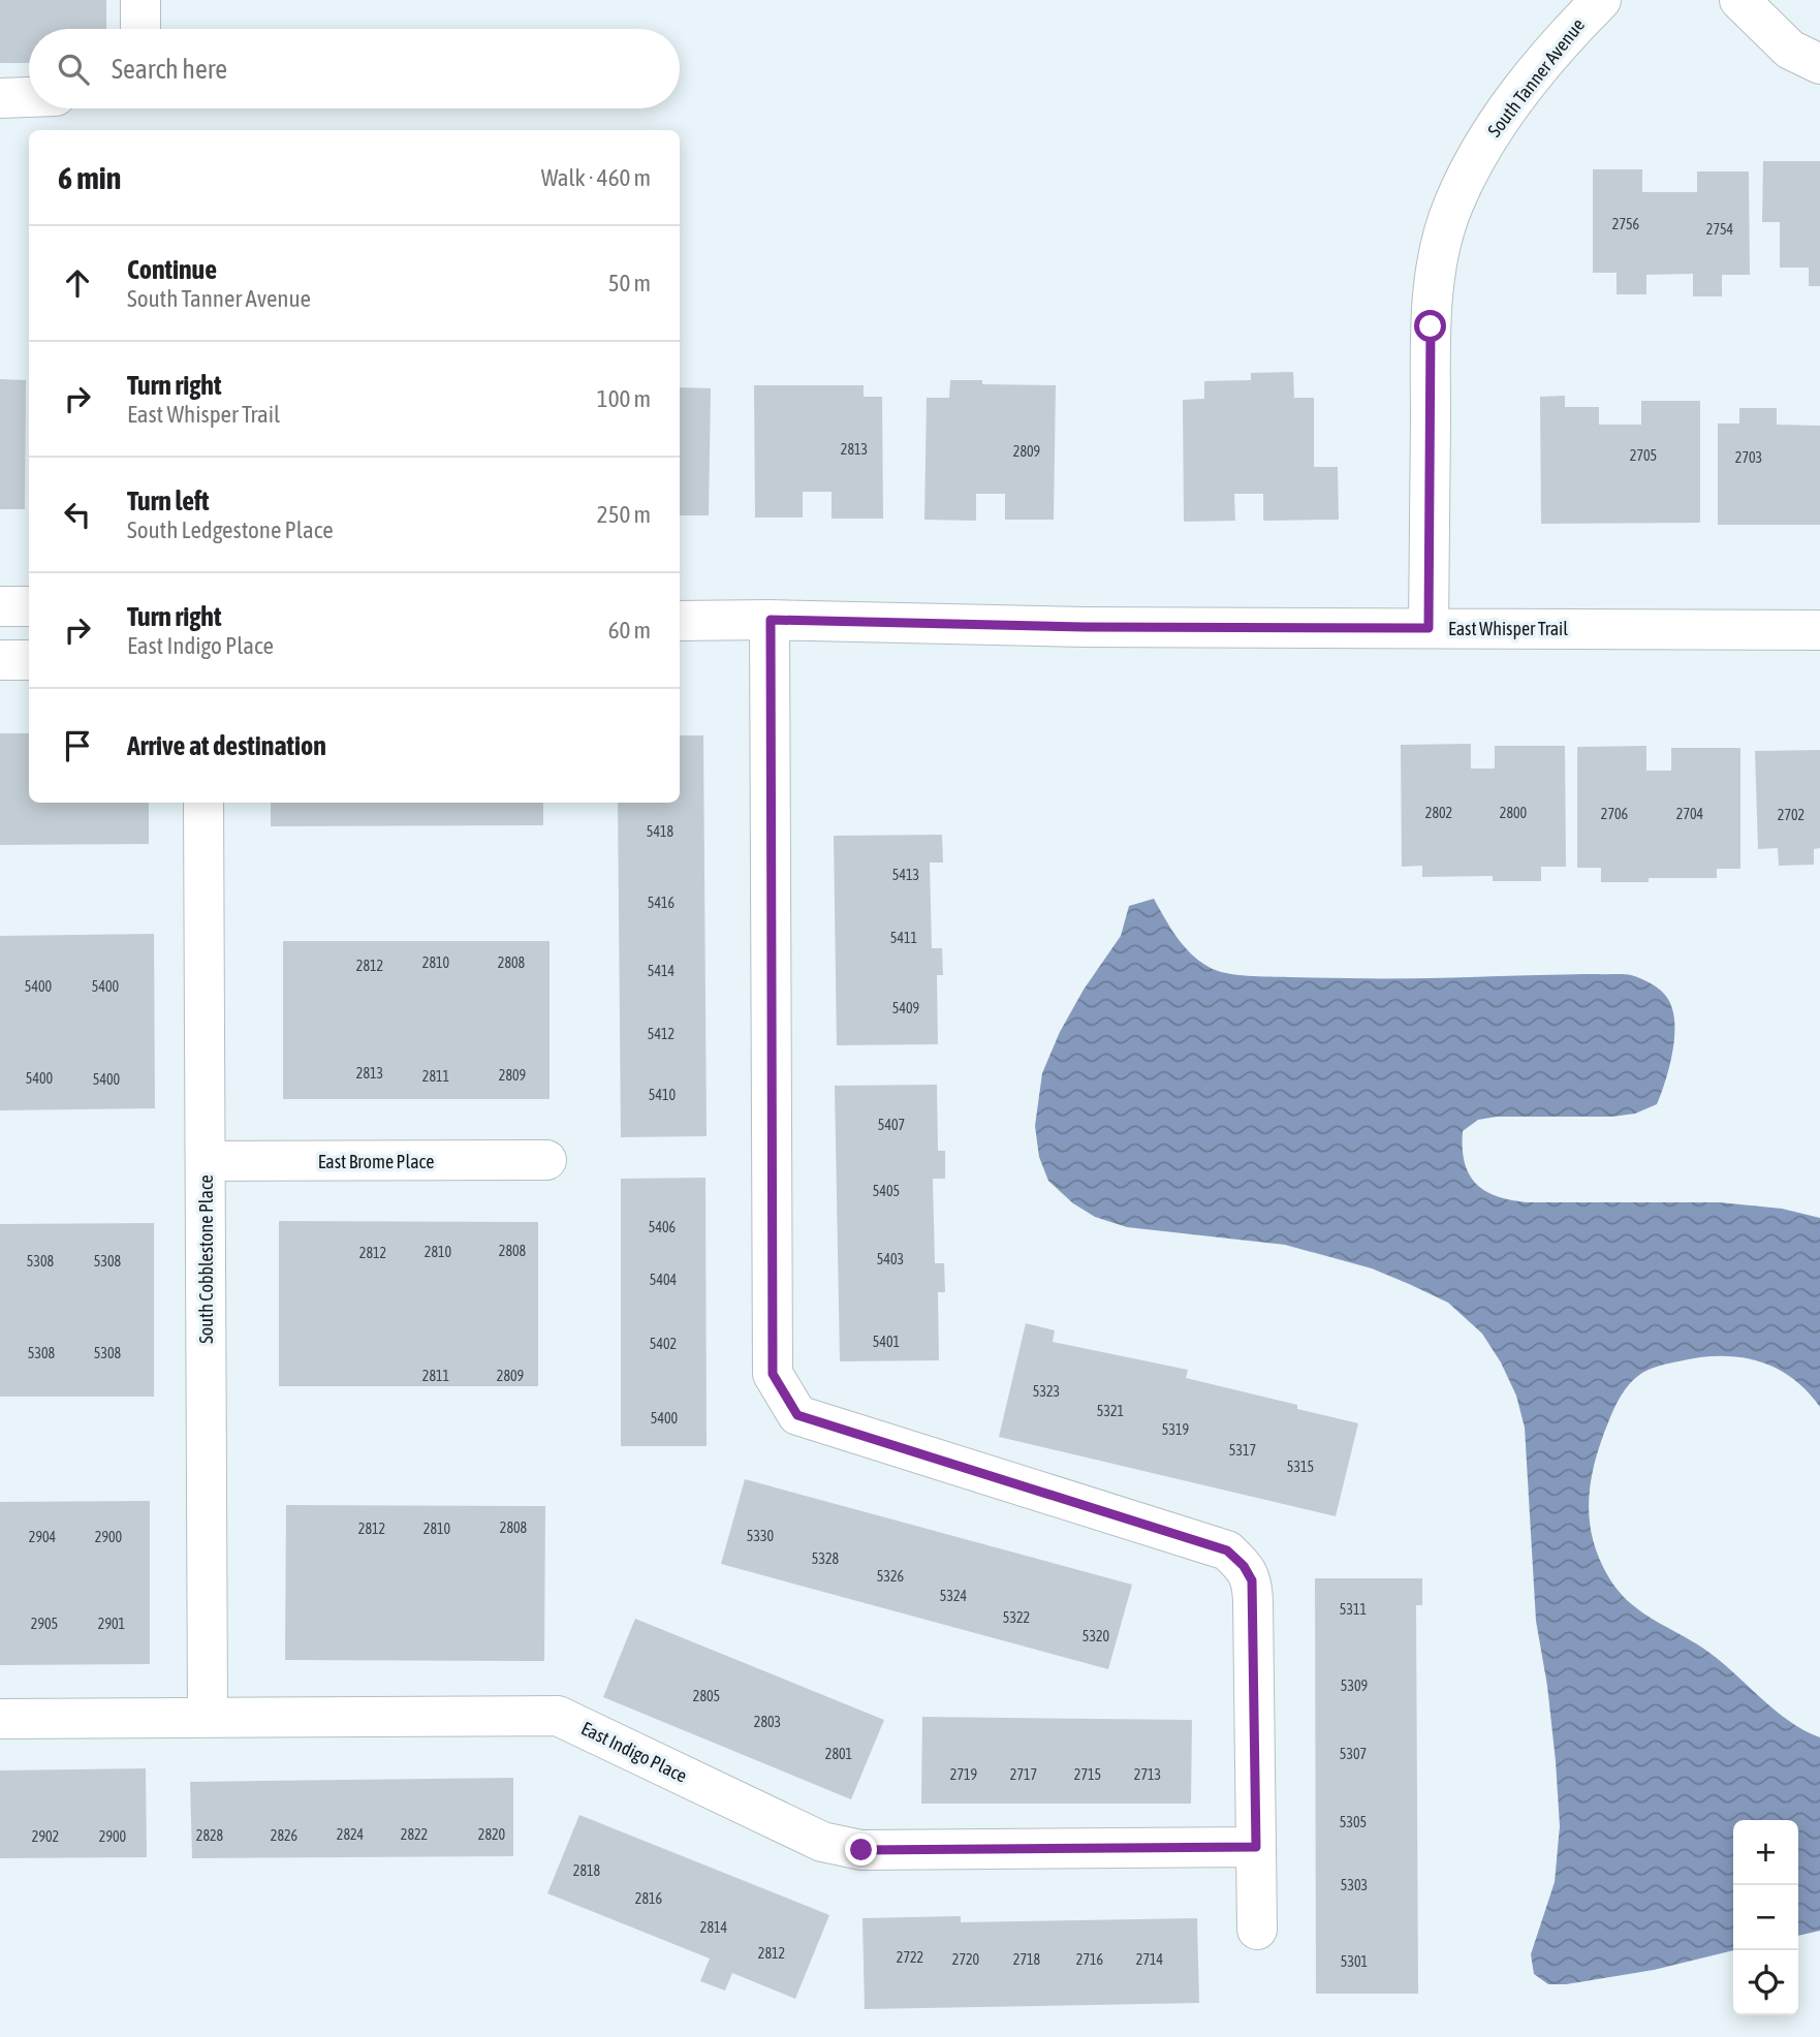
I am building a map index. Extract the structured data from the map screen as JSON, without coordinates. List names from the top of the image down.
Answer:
{
  "streets": {
    "street": [
      "South Tanner Avenue",
      "East Whisper Trail",
      "East Brome Place",
      "South Cobblestone Place",
      "East Indigo Place"
    ]
  },
  "crossings": [
    ["South Tanner Avenue", "East Whisper Trail"],
    ["East Brome Place", "South Cobblestone Place"],
    ["South Cobblestone Place", "East Indigo Place"]
  ],
  "house_numbers": [
    "2756",
    "2754",
    "2813",
    "2809",
    "2705",
    "2703",
    "2802",
    "2800",
    "2706",
    "2704",
    "2702",
    "5418",
    "5413",
    "5416",
    "5411",
    "2810",
    "2808",
    "2812",
    "5414",
    "5400",
    "5400",
    "5409",
    "5412",
    "2813",
    "2809",
    "2811",
    "5400",
    "5400",
    "5410",
    "5407",
    "5405",
    "5406",
    "2808",
    "2810",
    "2812",
    "5403",
    "5308",
    "5308",
    "5404",
    "5401",
    "5402",
    "5308",
    "5308",
    "2811",
    "2809",
    "5323",
    "5321",
    "5400",
    "5319",
    "5317",
    "5315",
    "2808",
    "2812",
    "2810",
    "5330",
    "2904",
    "2900",
    "5328",
    "5326",
    "5324",
    "5311",
    "5322",
    "2905",
    "2901",
    "5320",
    "5309",
    "2805",
    "2803",
    "2801",
    "5307",
    "2719",
    "2717",
    "2715",
    "2713",
    "5305",
    "2824",
    "2822",
    "2820",
    "2828",
    "2826",
    "2902",
    "2900",
    "2818",
    "5303",
    "2816",
    "2814",
    "2812",
    "2722",
    "2720",
    "2718",
    "2716",
    "2714",
    "5301"
  ],
  "page": {
    "search": "Search here",
    "heading": ["6 min", "Walk · 460 m"],
    "list": [
      ["Continue", "South Tanner Avenue", "50 m"],
      ["Turn right", "East Whisper Trail", "100 m"],
      ["Turn left", "South Ledgestone Place", "250 m"],
      ["Turn right", "East Indigo Place", "60 m"],
      "Arrive at destination"
    ],
    "map_buttons": ["+", "−"]
  }
}
